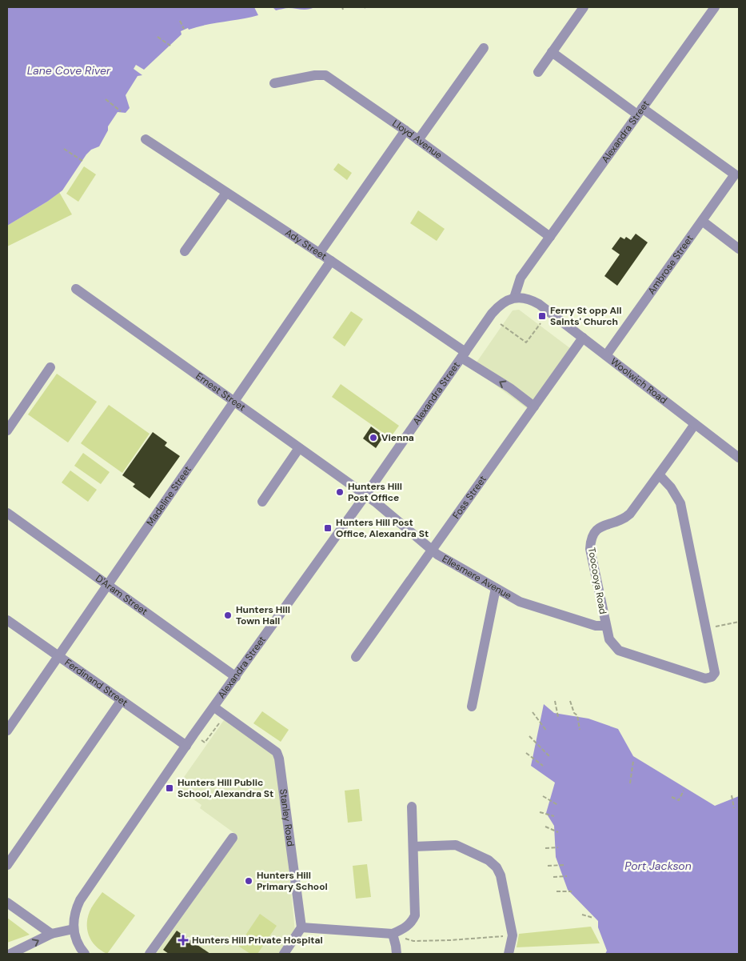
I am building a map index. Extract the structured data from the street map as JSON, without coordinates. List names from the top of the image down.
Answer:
{
  "streets": {
    "street": [
      "Alexandra Street",
      "Lloyd Avenue",
      "Ady Street",
      "Ambrose Street",
      "Woolwich Road",
      "Ernest Street",
      "Madeline Street",
      "Foss Street",
      "Ellesmere Avenue",
      "Toocooya Road",
      "D'Aram Street",
      "Ferdinand Street",
      "Stanley Road"
    ]
  },
  "crossings": [
    ["Alexandra Street", "Lloyd Avenue"],
    ["Alexandra Street", "Ady Street"],
    ["Alexandra Street", "Ambrose Street"],
    ["Alexandra Street", "Woolwich Road"],
    ["Alexandra Street", "Ernest Street"],
    ["Alexandra Street", "Ellesmere Avenue"],
    ["Alexandra Street", "D'Aram Street"],
    ["Alexandra Street", "Ferdinand Street"],
    ["Alexandra Street", "Stanley Road"],
    ["Ady Street", "Madeline Street"],
    ["Ady Street", "Foss Street"],
    ["Ambrose Street", "Woolwich Road"],
    ["Woolwich Road", "Foss Street"],
    ["Woolwich Road", "Toocooya Road"],
    ["Ernest Street", "Madeline Street"],
    ["Ernest Street", "Ellesmere Avenue"],
    ["Madeline Street", "D'Aram Street"],
    ["Madeline Street", "Ferdinand Street"],
    ["Foss Street", "Ellesmere Avenue"],
    ["Ellesmere Avenue", "Toocooya Road"]
  ],
  "water": ["Lane Cove River", "Port Jackson"],
  "places": {
    "transit": ["Ferry St opp All Saints' Church", "Hunters Hill Post Office, Alexandra St", "Hunters Hill Public School, Alexandra St"],
    "other": [
      "Vienna",
      "Hunters Hill Post Office",
      "Hunters Hill Town Hall",
      "Hunters Hill Primary School"
    ],
    "health": ["Hunters Hill Private Hospital"]
  }
}
